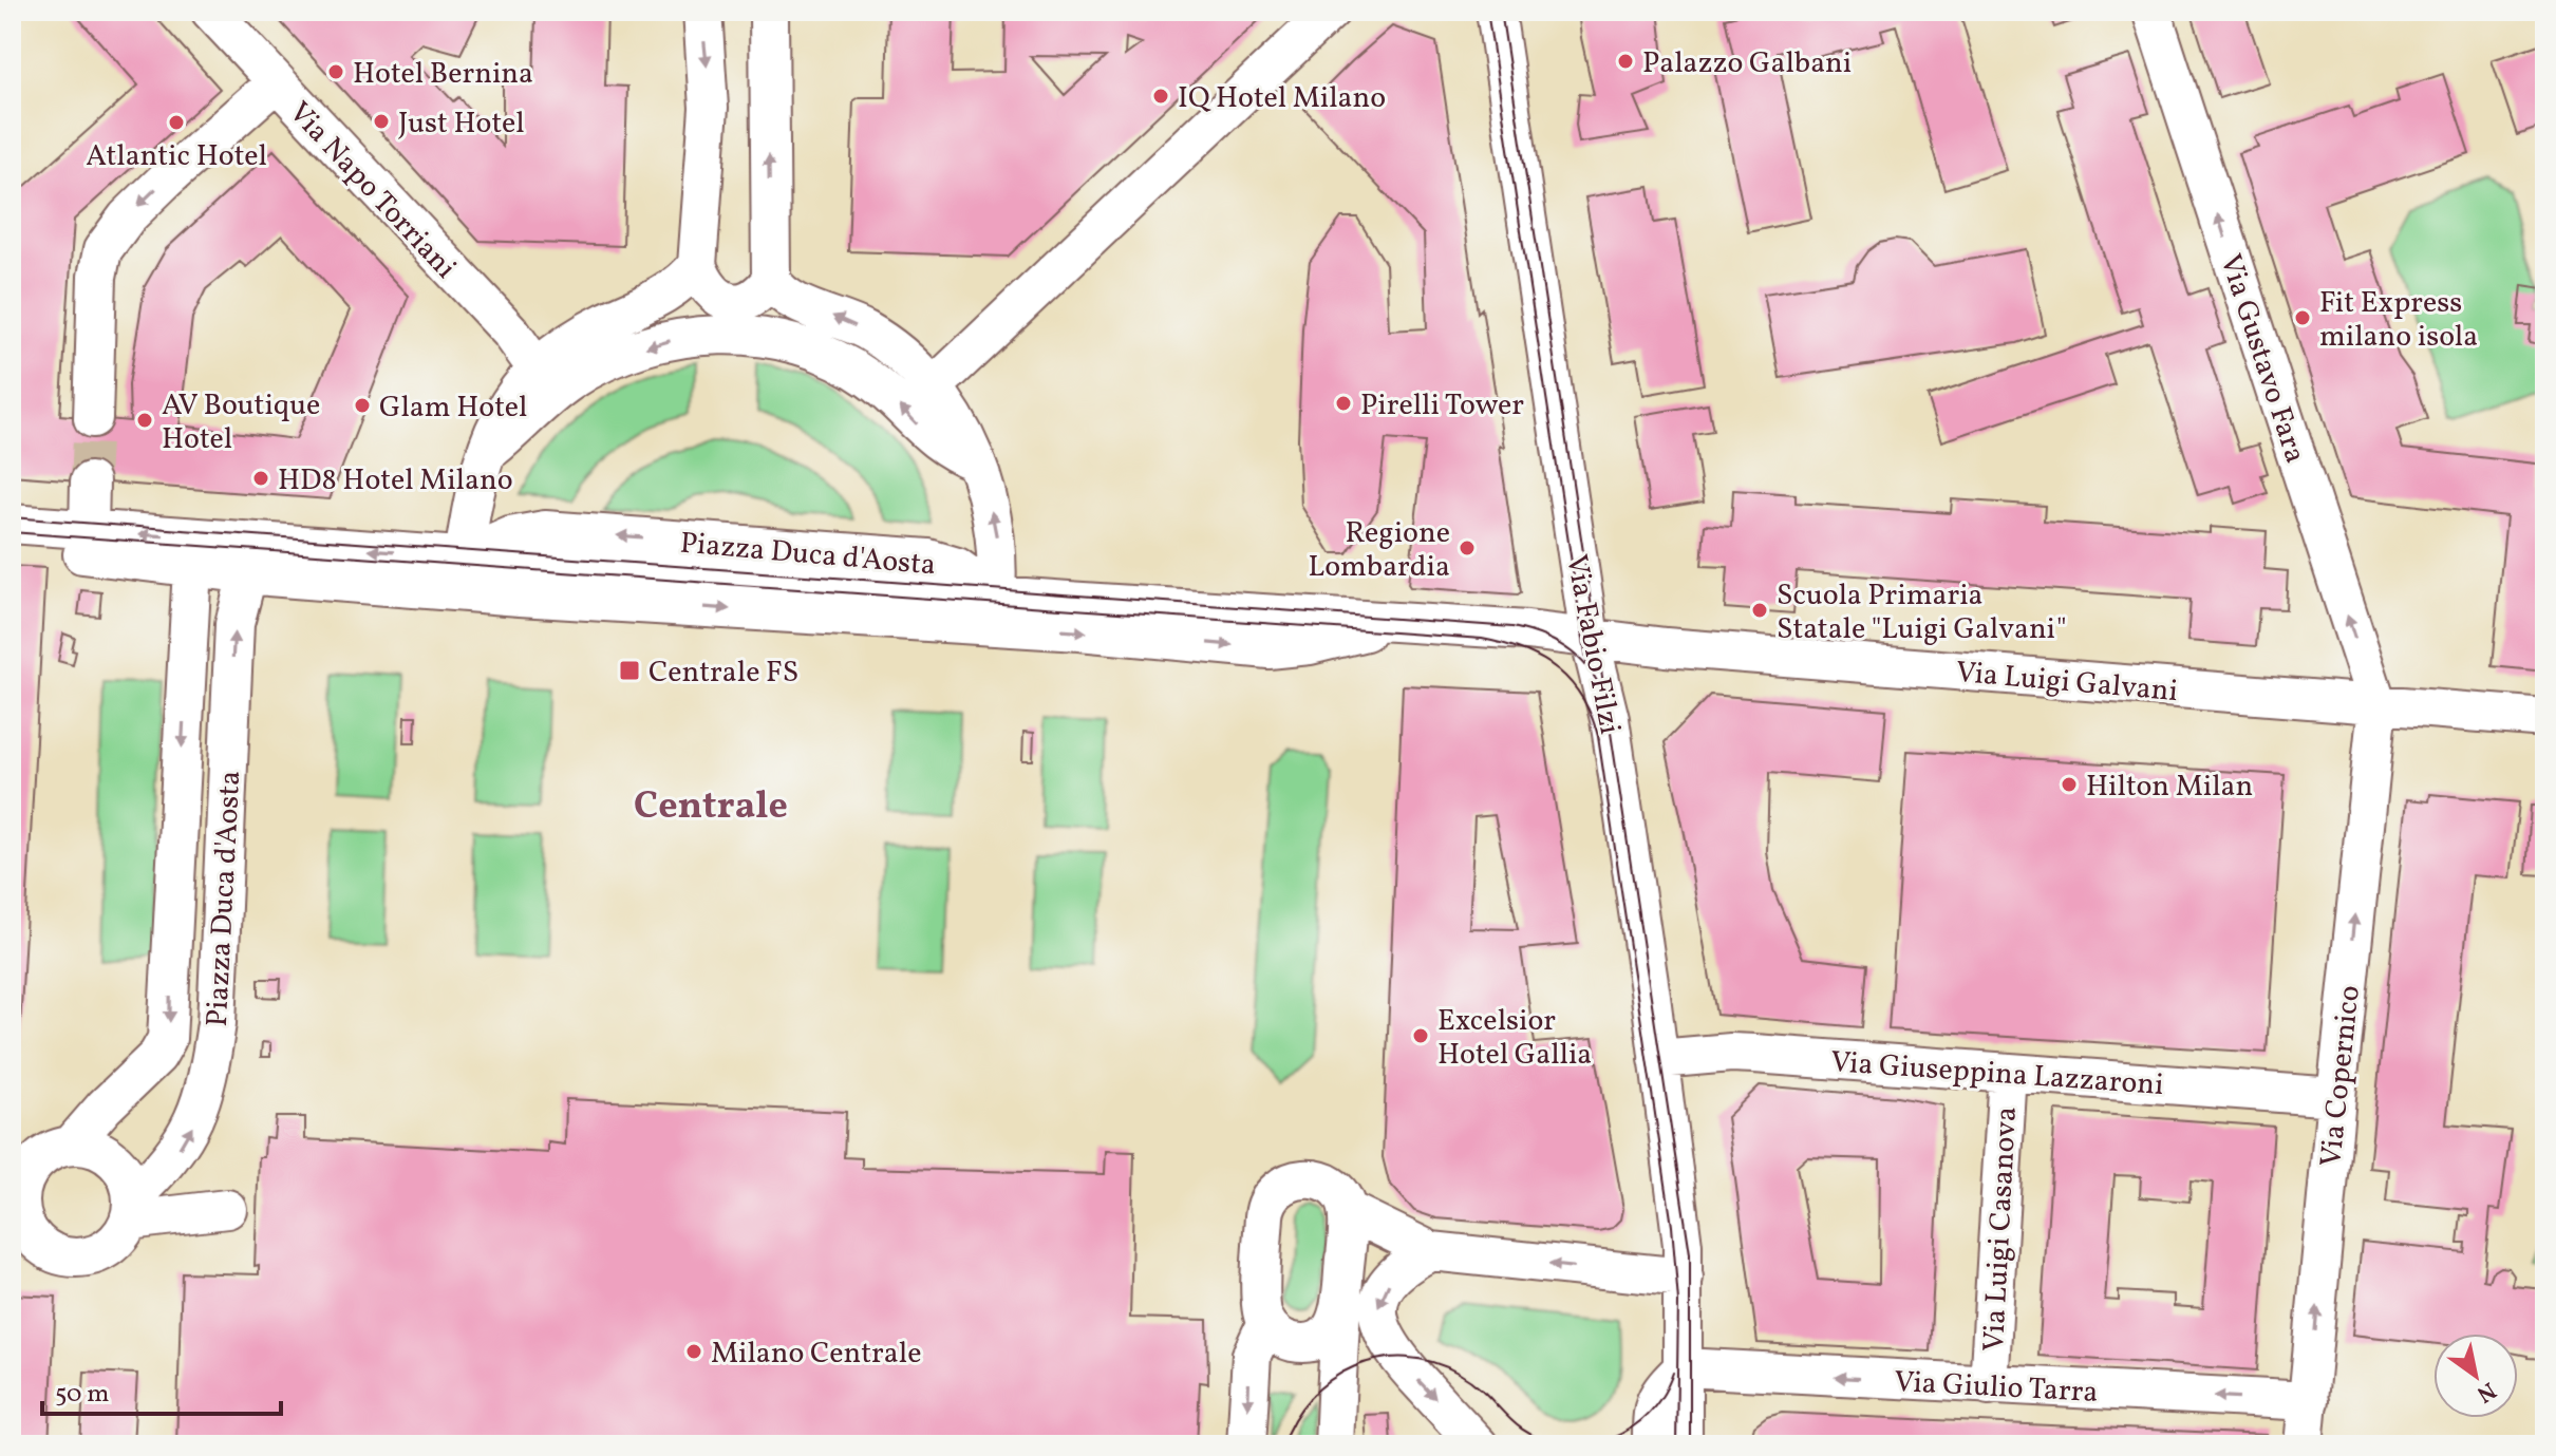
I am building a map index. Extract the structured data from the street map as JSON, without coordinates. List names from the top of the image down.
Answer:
{
  "streets": {
    "street": [
      "Via Napo Torriani",
      "Via Gustavo Fara",
      "Piazza Duca d'Aosta",
      "Via Fabio Filzi",
      "Via Luigi Galvani",
      "Via Giuseppina Lazzaroni",
      "Via Copernico",
      "Via Luigi Casanova",
      "Via Giulio Tarra"
    ]
  },
  "crossings": [
    ["Via Gustavo Fara", "Via Luigi Galvani"],
    ["Via Gustavo Fara", "Via Copernico"],
    ["Piazza Duca d'Aosta", "Via Fabio Filzi"],
    ["Piazza Duca d'Aosta", "Via Luigi Galvani"],
    ["Via Fabio Filzi", "Via Luigi Galvani"],
    ["Via Fabio Filzi", "Via Giuseppina Lazzaroni"],
    ["Via Fabio Filzi", "Via Giulio Tarra"],
    ["Via Luigi Galvani", "Via Copernico"],
    ["Via Giuseppina Lazzaroni", "Via Copernico"],
    ["Via Giuseppina Lazzaroni", "Via Luigi Casanova"],
    ["Via Copernico", "Via Giulio Tarra"],
    ["Via Luigi Casanova", "Via Giulio Tarra"]
  ],
  "one_way": ["Via Gustavo Fara", "Via Copernico", "Via Giulio Tarra"],
  "districts": ["Centrale"],
  "places": {
    "other": [
      "Palazzo Galbani",
      "Hotel Bernina",
      "IQ Hotel Milano",
      "Just Hotel",
      "Atlantic Hotel",
      "Fit Express milano isola",
      "Pirelli Tower",
      "Glam Hotel",
      "AV Boutique Hotel",
      "HD8 Hotel Milano",
      "Regione Lombardia",
      "Scuola Primaria Statale \"Luigi Galvani\"",
      "Hilton Milan",
      "Excelsior Hotel Gallia",
      "Milano Centrale"
    ],
    "transit": ["Centrale FS"]
  },
  "scale_bar": "50 m",
  "north": "bottom right"
}
